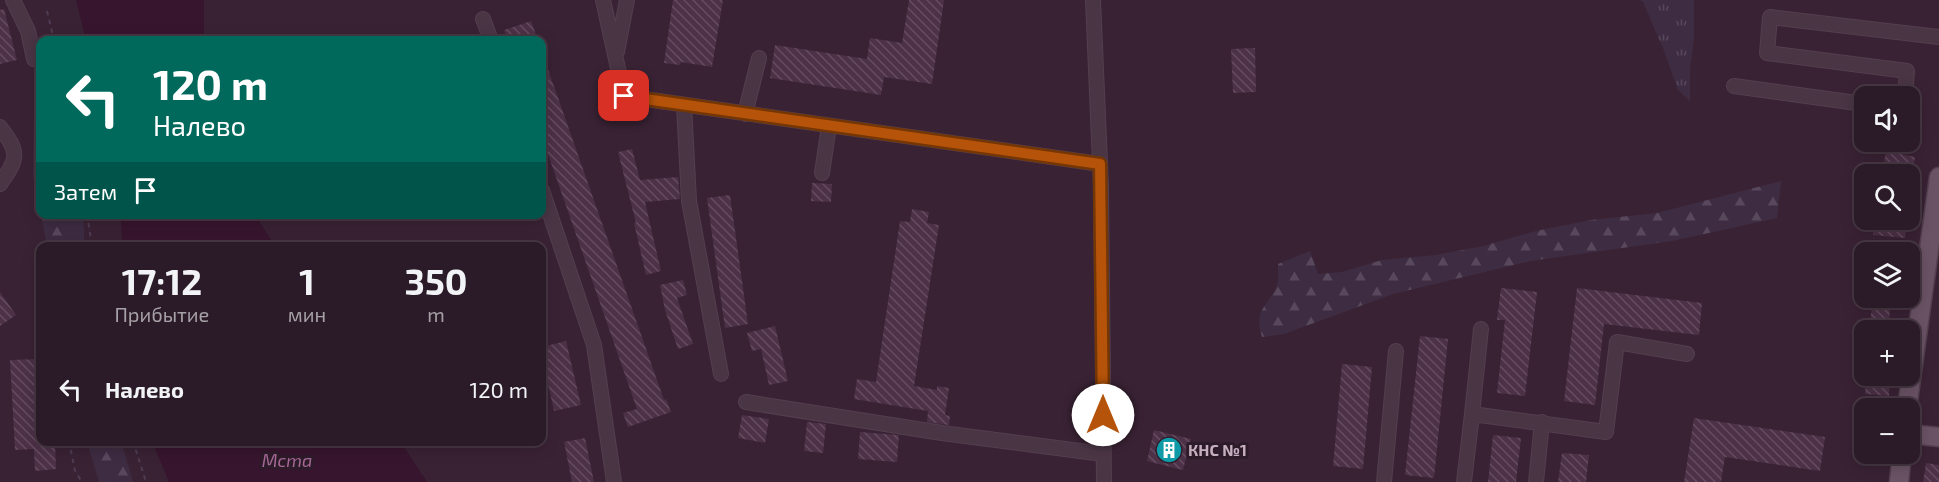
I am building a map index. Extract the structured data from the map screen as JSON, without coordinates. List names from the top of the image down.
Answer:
{
  "water": ["Мста"],
  "places": {
    "building": ["КНС №1"]
  },
  "page": {
    "turn": ["120 m", "Налево"],
    "map_buttons": ["+", "−"],
    "then": "Затем",
    "eta": [
      "17:12",
      "Прибытие",
      "1",
      "мин",
      "350",
      "m"
    ],
    "list": [
      {
        "name": "Налево",
        "value": "120 m"
      }
    ]
  }
}
